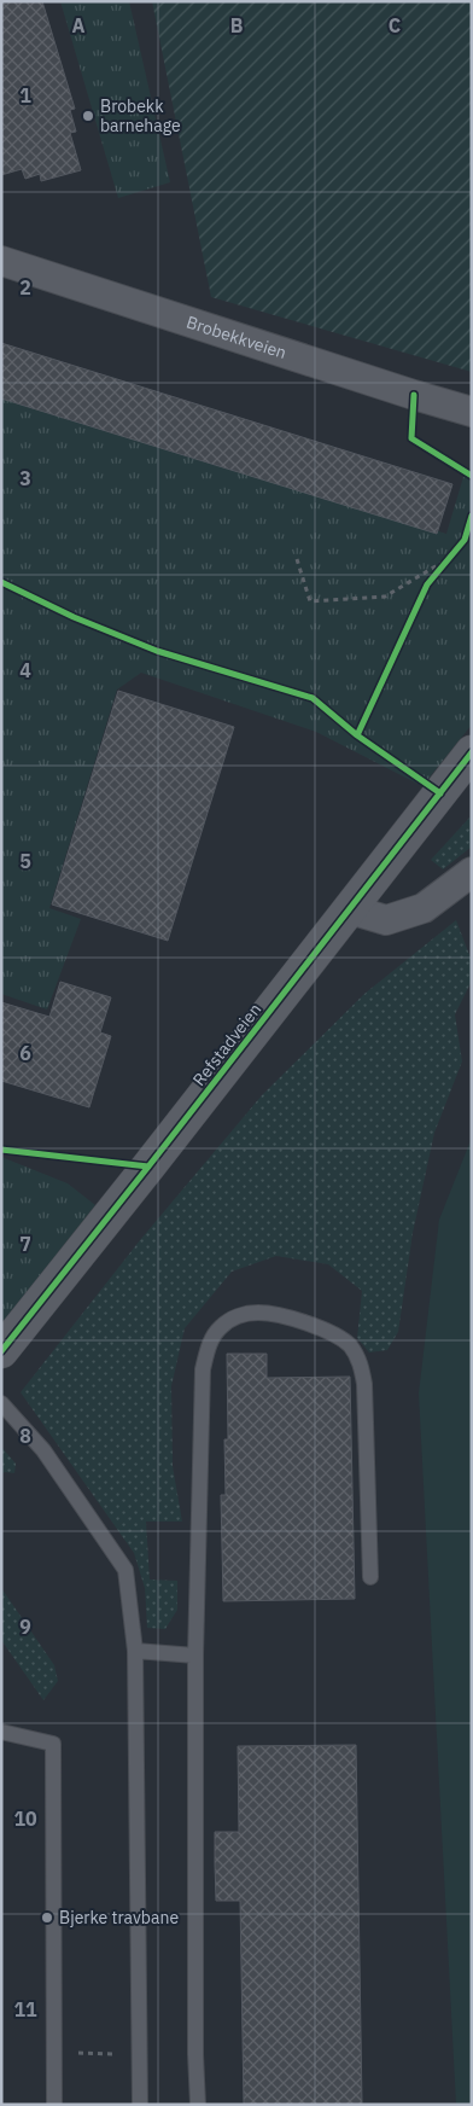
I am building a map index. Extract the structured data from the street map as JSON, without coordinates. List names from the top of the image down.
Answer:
{
  "streets": {
    "street": ["Brobekkveien", "Refstadveien"]
  },
  "places": ["Brobekk barnehage", "Bjerke travbane"],
  "grid": {
    "columns": ["A", "B", "C"],
    "rows": [
      "1",
      "2",
      "3",
      "4",
      "5",
      "6",
      "7",
      "8",
      "9",
      "10",
      "11"
    ]
  }
}
